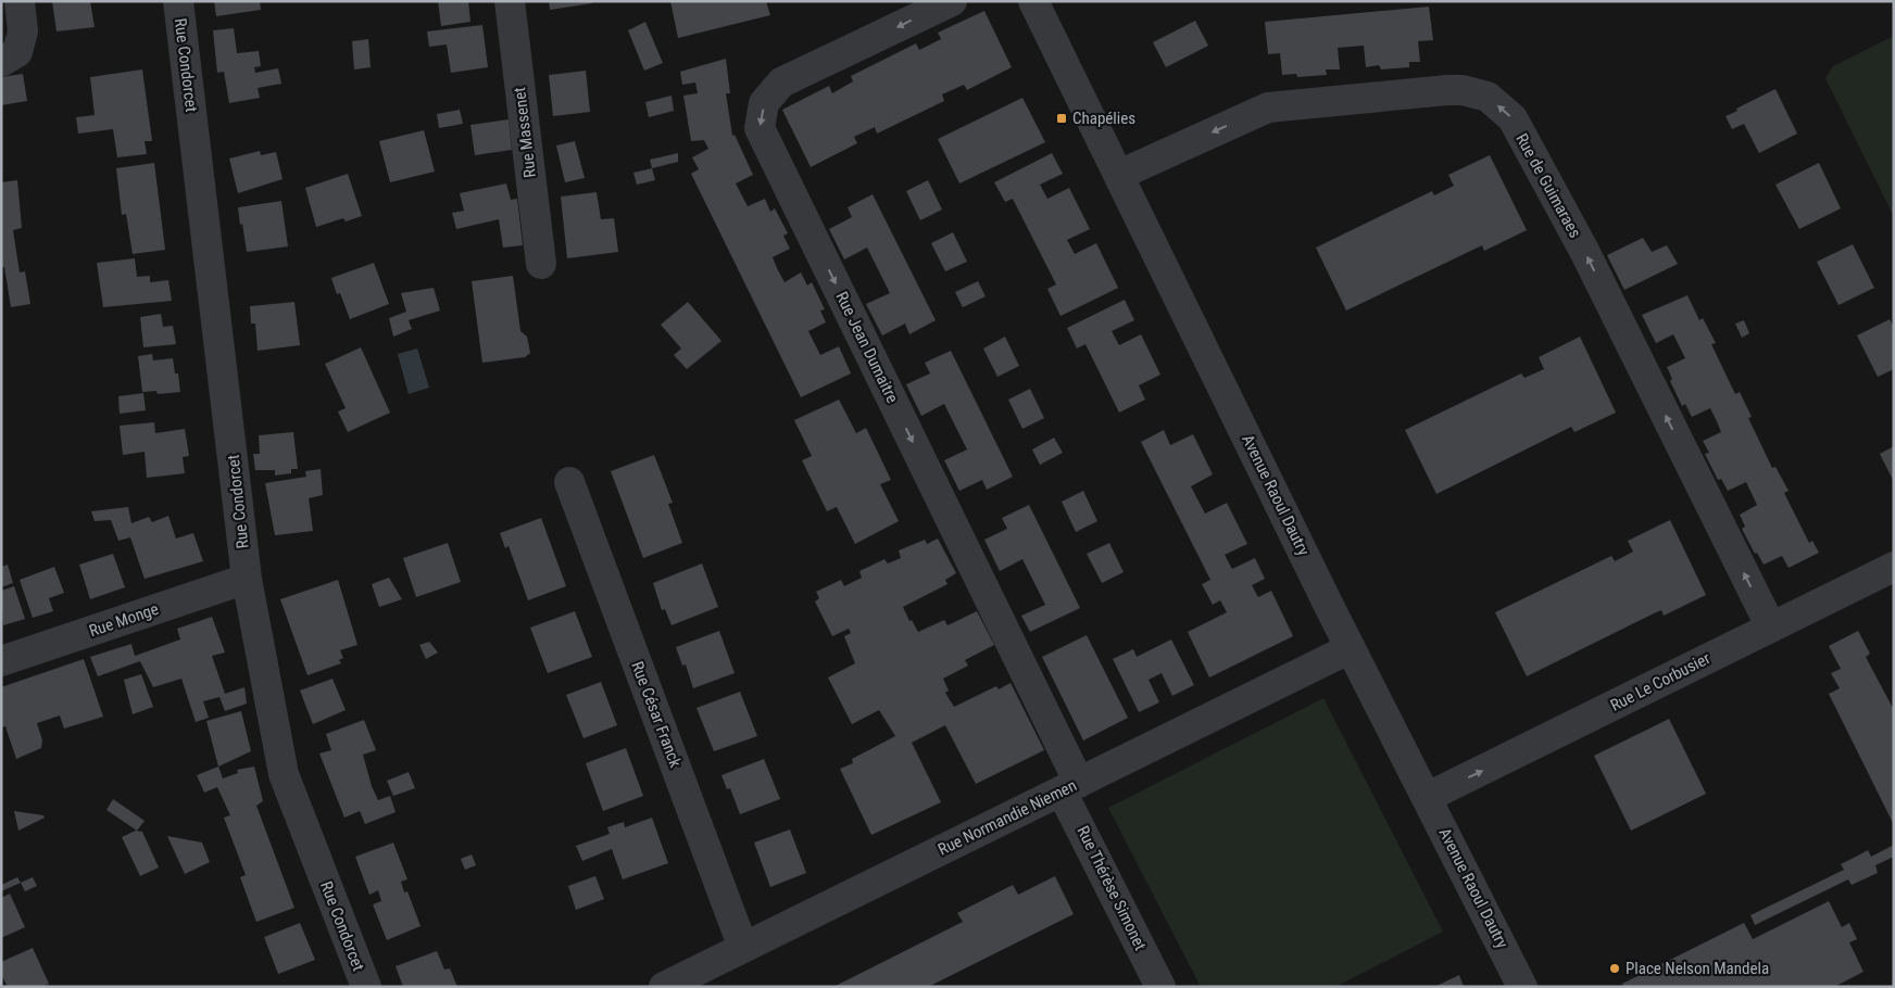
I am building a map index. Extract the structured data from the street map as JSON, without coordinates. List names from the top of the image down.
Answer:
{
  "streets": {
    "street": [
      "Rue Condorcet",
      "Rue Massenet",
      "Rue de Guimaraes",
      "Rue Jean Dumaitre",
      "Avenue Raoul Dautry",
      "Rue Monge",
      "Rue Le Corbusier",
      "Rue César Franck",
      "Rue Normandie Niemen",
      "Rue Thérèse Simonet"
    ]
  },
  "crossings": [
    ["Rue Condorcet", "Rue Monge"],
    ["Rue de Guimaraes", "Avenue Raoul Dautry"],
    ["Rue de Guimaraes", "Rue Le Corbusier"],
    ["Rue Jean Dumaitre", "Rue Normandie Niemen"],
    ["Rue Jean Dumaitre", "Rue Thérèse Simonet"],
    ["Avenue Raoul Dautry", "Rue Le Corbusier"],
    ["Avenue Raoul Dautry", "Rue Normandie Niemen"],
    ["Rue César Franck", "Rue Normandie Niemen"],
    ["Rue Normandie Niemen", "Rue Thérèse Simonet"]
  ],
  "one_way": ["Rue de Guimaraes", "Rue Jean Dumaitre", "Rue Le Corbusier"],
  "places": {
    "transit": ["Chapélies"],
    "other": ["Place Nelson Mandela"]
  }
}
